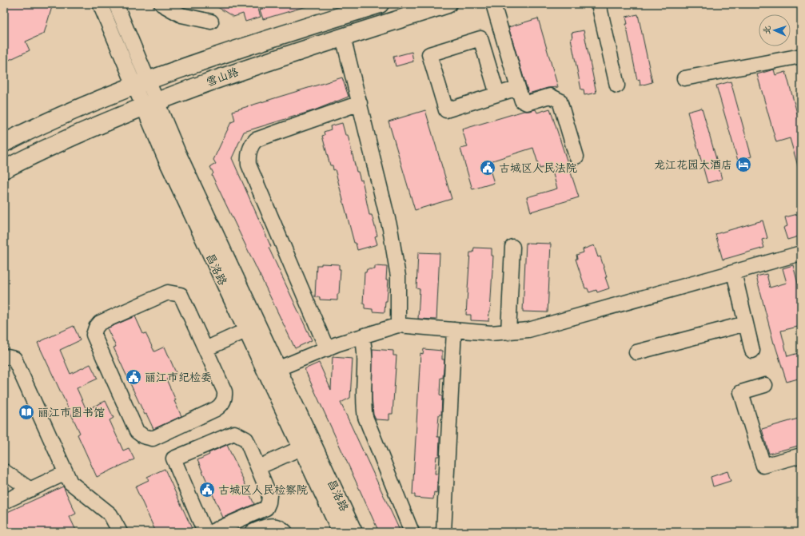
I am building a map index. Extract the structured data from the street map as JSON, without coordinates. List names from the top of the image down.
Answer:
{
  "streets": {
    "main road": ["雪山路"],
    "street": ["昌洛路"]
  },
  "crossings": [
    ["雪山路", "昌洛路"]
  ],
  "places": {
    "hotel": ["龙江花园大酒店"],
    "public building": ["古城区人民法院", "丽江市纪检委", "古城区人民检察院"],
    "library": ["丽江市图书馆"]
  },
  "north": "left"
}
